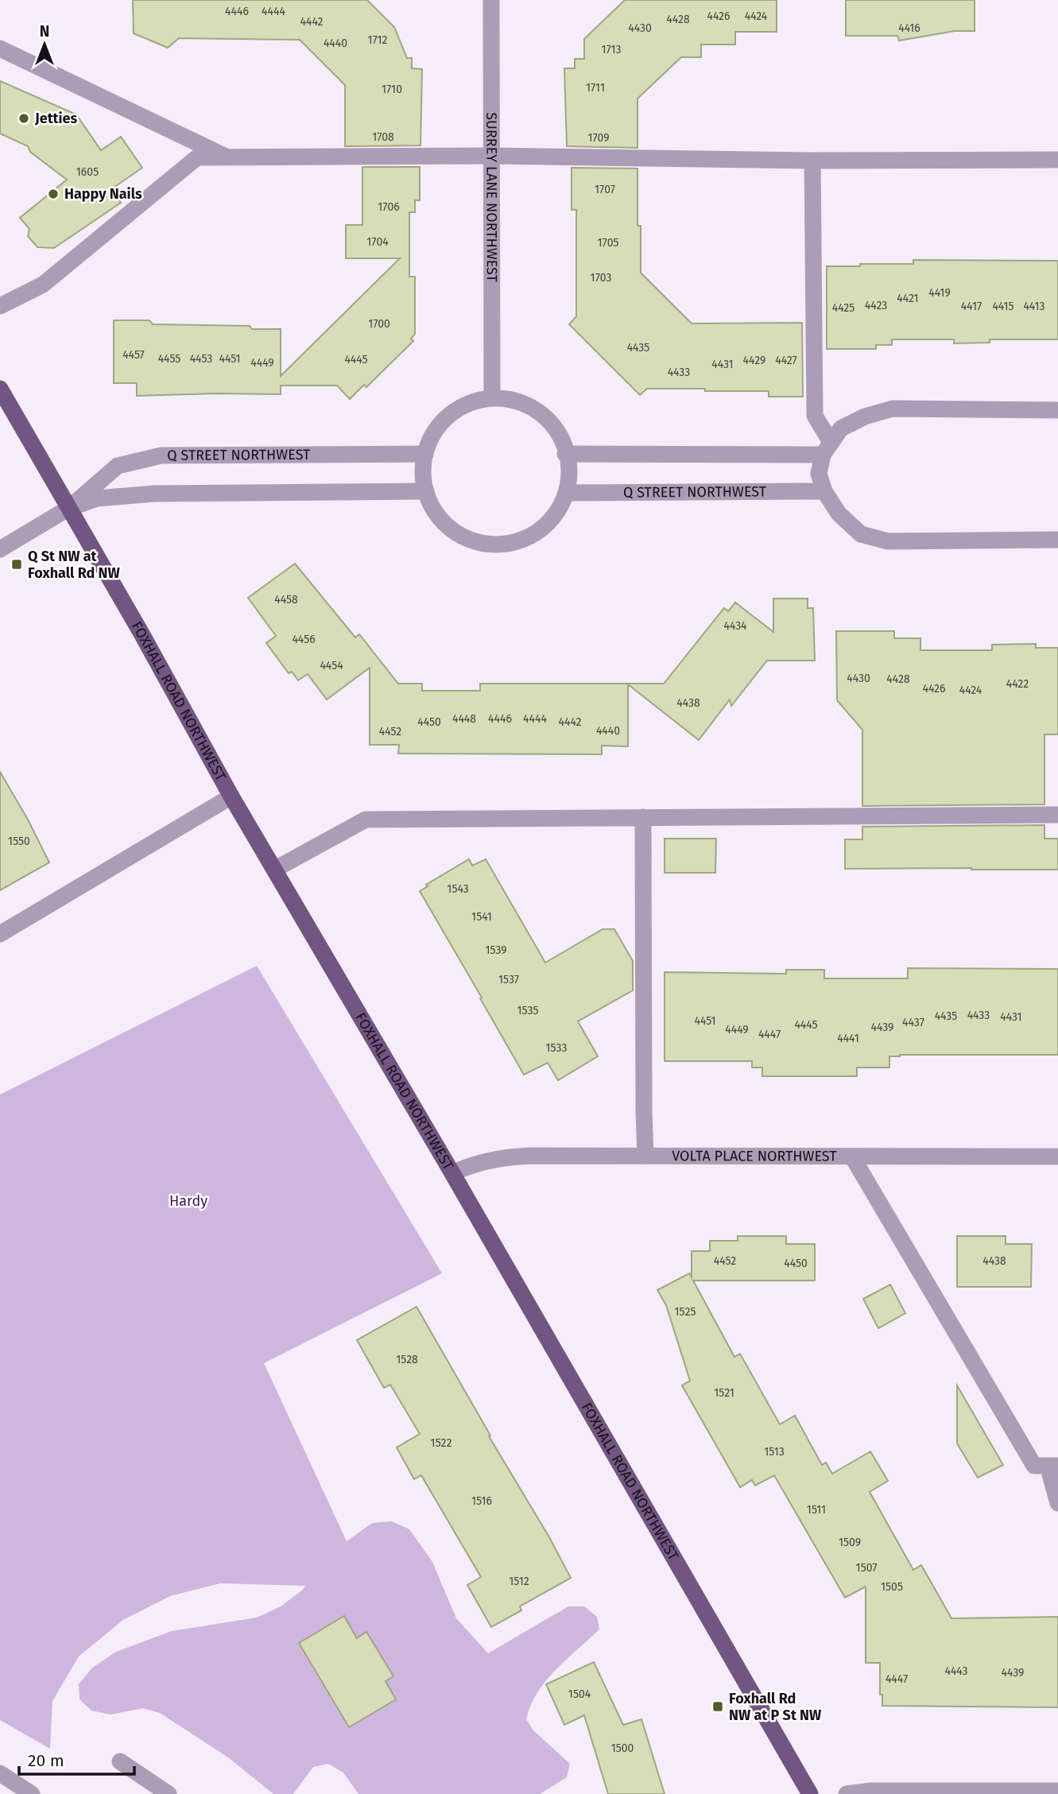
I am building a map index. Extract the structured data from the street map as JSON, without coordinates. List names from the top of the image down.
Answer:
{
  "streets": {
    "main road": ["FOXHALL ROAD NORTHWEST"],
    "street": ["SURREY LANE NORTHWEST", "Q STREET NORTHWEST", "VOLTA PLACE NORTHWEST"]
  },
  "crossings": [
    ["SURREY LANE NORTHWEST", "Q STREET NORTHWEST"],
    ["Q STREET NORTHWEST", "FOXHALL ROAD NORTHWEST"],
    ["FOXHALL ROAD NORTHWEST", "VOLTA PLACE NORTHWEST"]
  ],
  "parks": ["Hardy"],
  "places": {
    "other": ["Jetties", "Happy Nails"],
    "transit": ["Q St NW at Foxhall Rd NW", "Foxhall Rd NW at P St NW"]
  },
  "house_numbers": [
    "4446",
    "4444",
    "4426",
    "4424",
    "4428",
    "4442",
    "4430",
    "4416",
    "1712",
    "4440",
    "1713",
    "1711",
    "1710",
    "1708",
    "1709",
    "1605",
    "1707",
    "1706",
    "1704",
    "1705",
    "1703",
    "4419",
    "4421",
    "4423",
    "4417",
    "4415",
    "4413",
    "4425",
    "1700",
    "4435",
    "4457",
    "4455",
    "4453",
    "4451",
    "4445",
    "4429",
    "4427",
    "4449",
    "4431",
    "4433",
    "4458",
    "4434",
    "4456",
    "4454",
    "4430",
    "4428",
    "4422",
    "4426",
    "4424",
    "4438",
    "4448",
    "4446",
    "4444",
    "4450",
    "4442",
    "4440",
    "4452",
    "1550",
    "1543",
    "1541",
    "1539",
    "1537",
    "1535",
    "4433",
    "4435",
    "4431",
    "4451",
    "4437",
    "4445",
    "4439",
    "4449",
    "4447",
    "4441",
    "1533",
    "4452",
    "4438",
    "4450",
    "1525",
    "1528",
    "1521",
    "1522",
    "1513",
    "1516",
    "1511",
    "1509",
    "1507",
    "1512",
    "1505",
    "4443",
    "4439",
    "4447",
    "1504",
    "1500"
  ],
  "scale_bar": "20 m",
  "north": "top"
}
